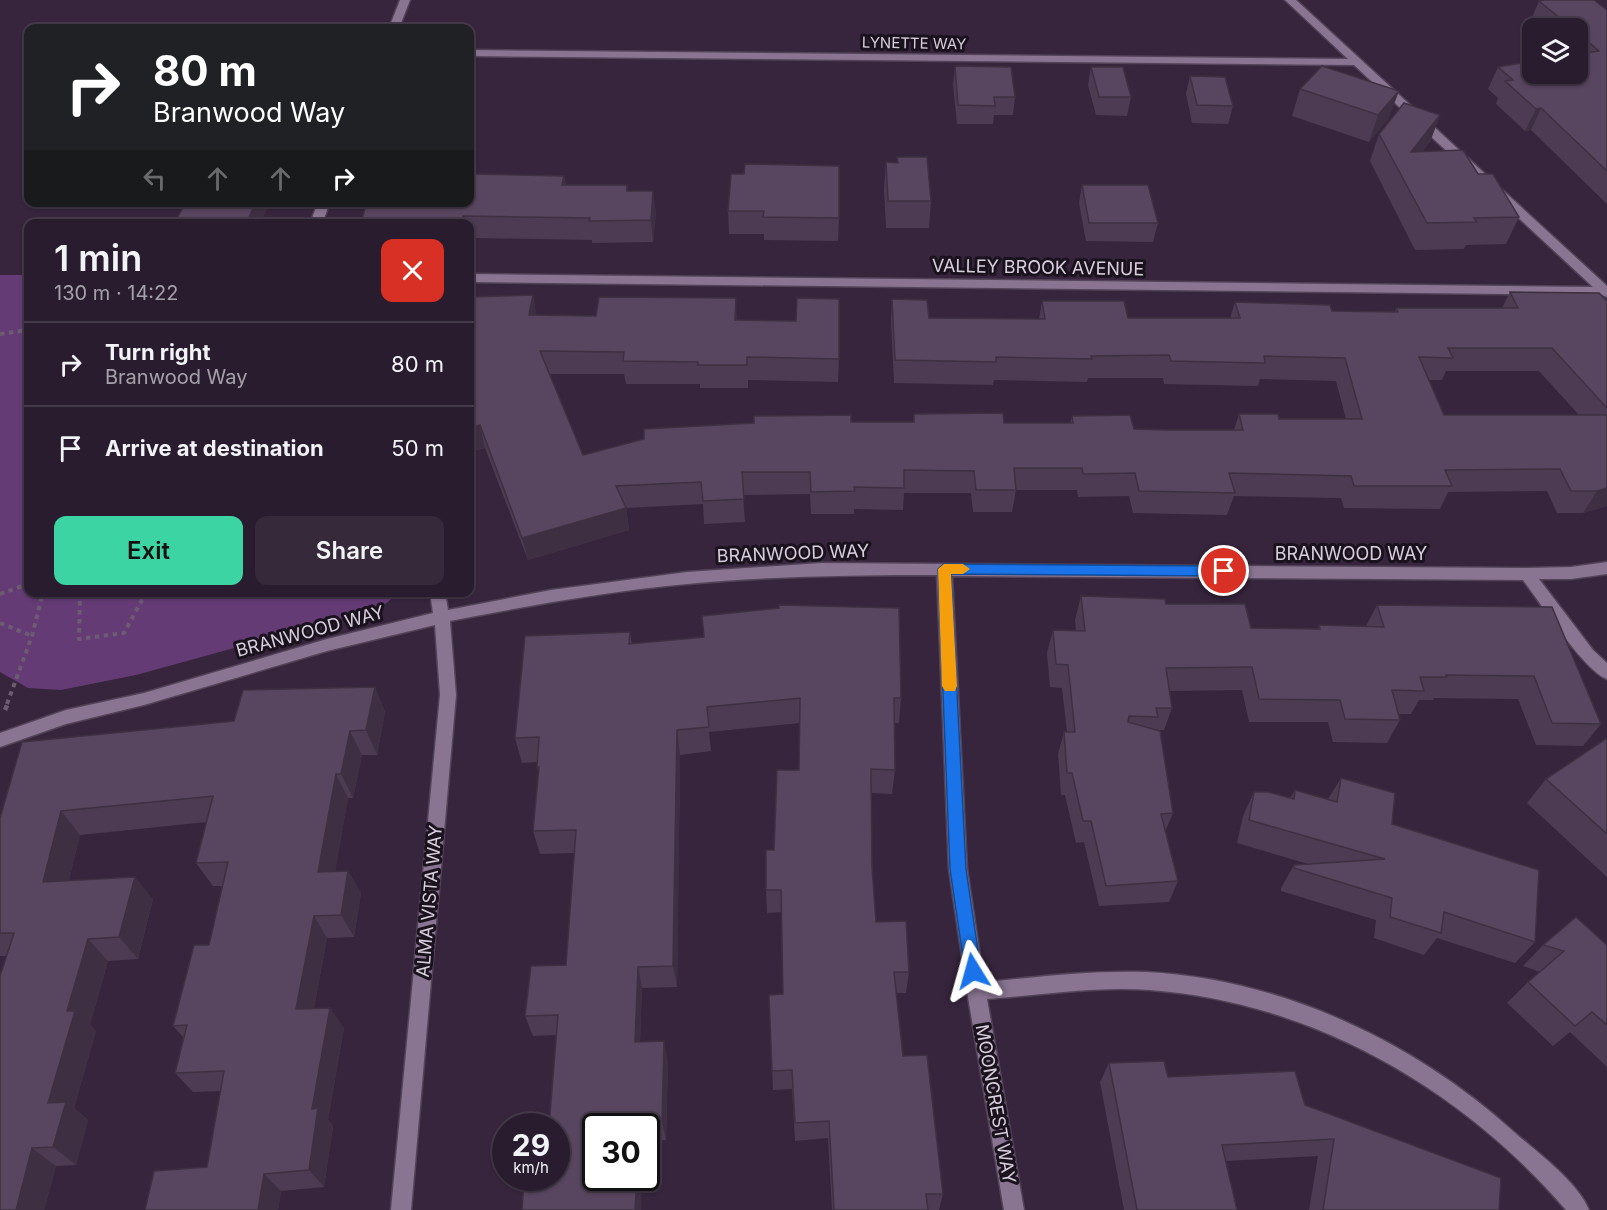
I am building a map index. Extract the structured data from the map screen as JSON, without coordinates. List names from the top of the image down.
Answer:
{
  "streets": {
    "street": [
      "LYNETTE WAY",
      "VALLEY BROOK AVENUE",
      "BRANWOOD WAY",
      "ALMA VISTA WAY",
      "MOONCREST WAY"
    ]
  },
  "crossings": [
    ["BRANWOOD WAY", "ALMA VISTA WAY"],
    ["BRANWOOD WAY", "MOONCREST WAY"]
  ],
  "page": {
    "turn": ["80 m", "Branwood Way"],
    "heading": ["1 min", "130 m · 14:22"],
    "list": [
      {
        "name": "Turn right",
        "note": "Branwood Way",
        "value": "80 m"
      },
      {
        "name": "Arrive at destination",
        "value": "50 m"
      }
    ],
    "buttons": ["Exit", "Share"],
    "speed": "29 km/h",
    "limit": "30"
  }
}
